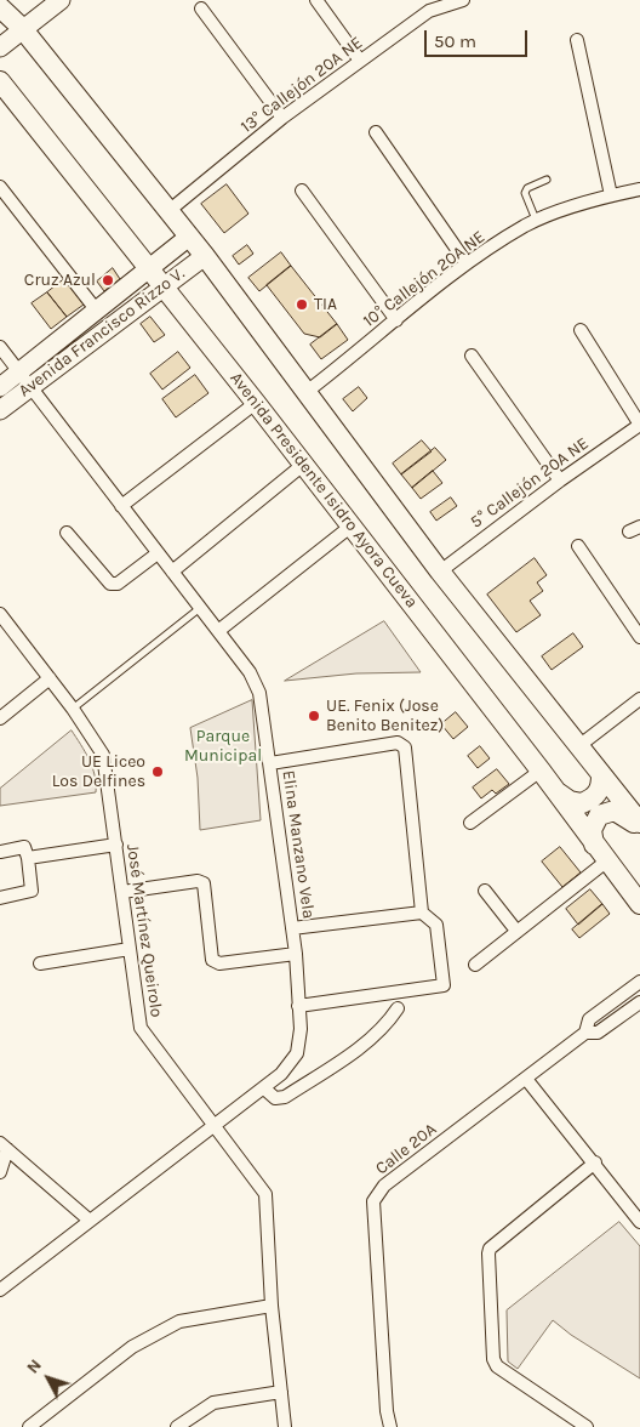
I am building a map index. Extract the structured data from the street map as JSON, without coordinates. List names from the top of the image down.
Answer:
{
  "streets": {
    "main road": ["Avenida Francisco Rizzo V.", "Avenida Presidente Isidro Ayora Cueva"],
    "street": [
      "13° Callejón 20A NE",
      "10° Callejón 20A NE",
      "5° Callejón 20A NE",
      "Elina Manzano Vela",
      "José Martínez Queirolo",
      "Calle 20A"
    ]
  },
  "crossings": [
    ["Avenida Francisco Rizzo V.", "Avenida Presidente Isidro Ayora Cueva"],
    ["Avenida Francisco Rizzo V.", "Elina Manzano Vela"],
    ["Elina Manzano Vela", "José Martínez Queirolo"]
  ],
  "parks": ["Parque Municipal"],
  "places": [
    "Cruz Azul",
    "TIA",
    "UE. Fenix (Jose Benito Benitez)",
    "UE Liceo Los Delfines"
  ],
  "scale_bar": "50 m",
  "north": "top left"
}
